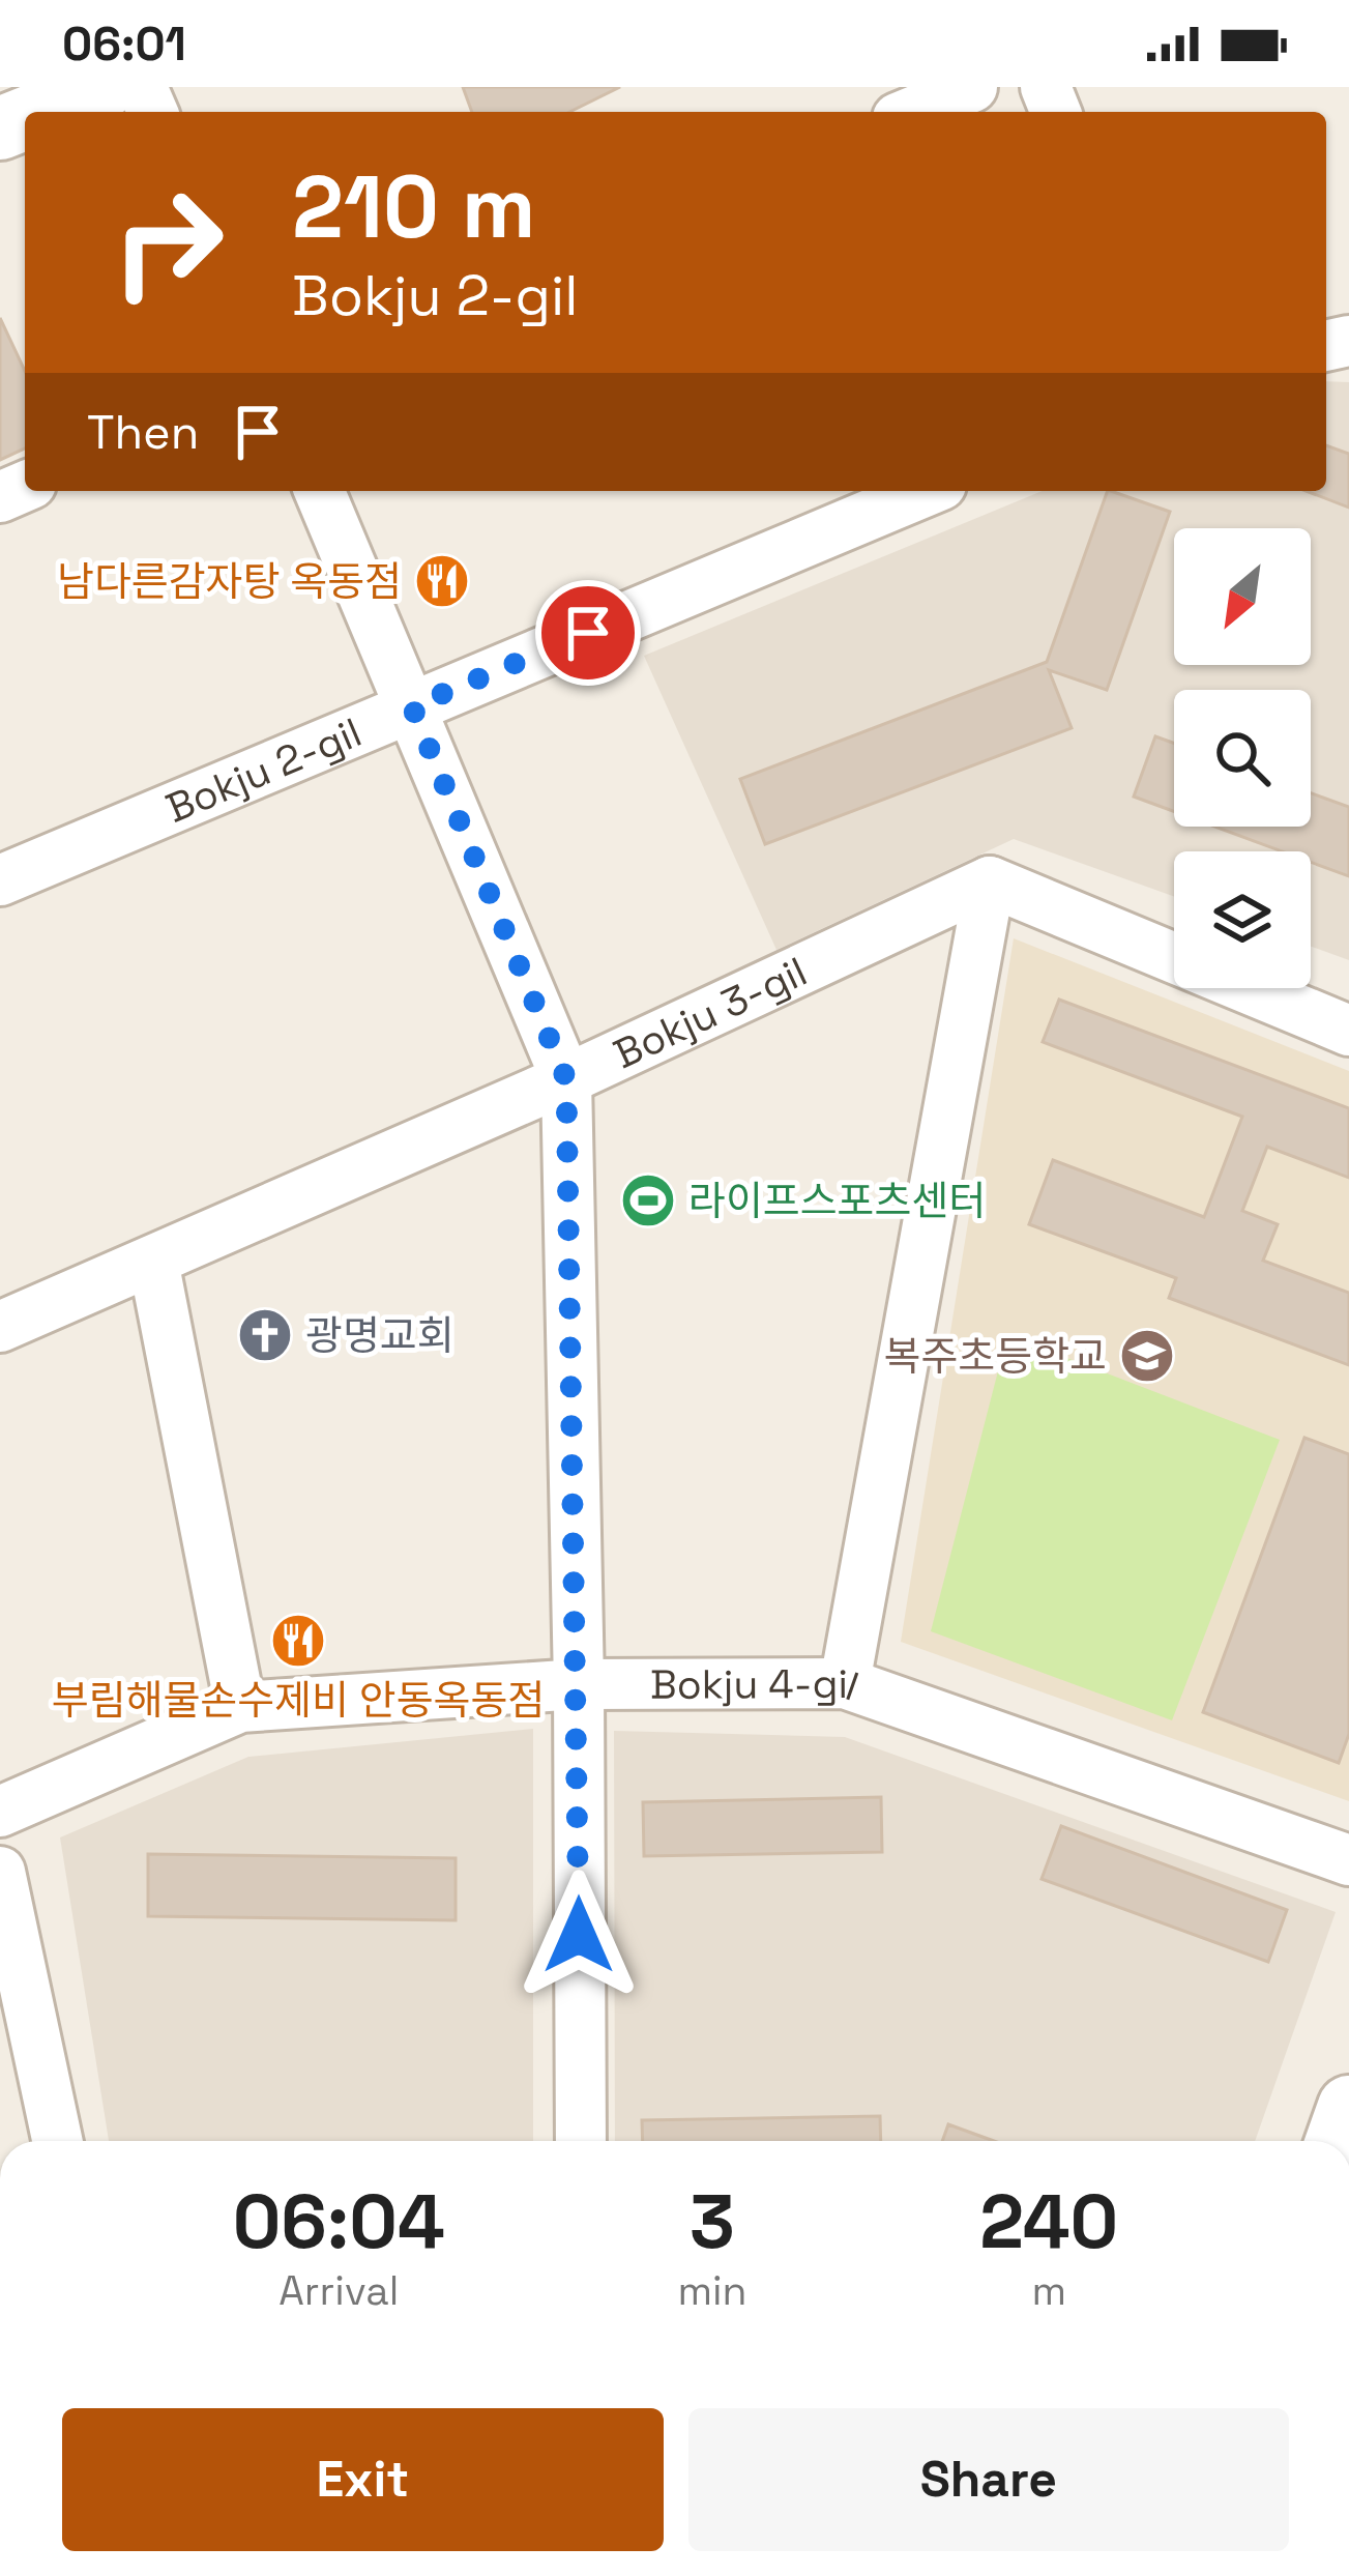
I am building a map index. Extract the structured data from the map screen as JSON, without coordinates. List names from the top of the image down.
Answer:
{
  "streets": {
    "street": ["Bokju 2-gil", "Bokju 3-gil", "Bokju 4-gil"]
  },
  "places": {
    "restaurant": ["남다른감자탕 옥동점", "부림해물손수제비 안동옥동점"],
    "sports": ["라이프스포츠센터"],
    "church": ["광명교회"],
    "school or university": ["복주초등학교"]
  },
  "north": "bottom left",
  "page": {
    "status": "06:01",
    "turn": ["210 m", "Bokju 2-gil"],
    "then": "Then",
    "eta": [
      "06:04",
      "Arrival",
      "3",
      "min",
      "240",
      "m"
    ],
    "buttons": ["Exit", "Share"]
  }
}
